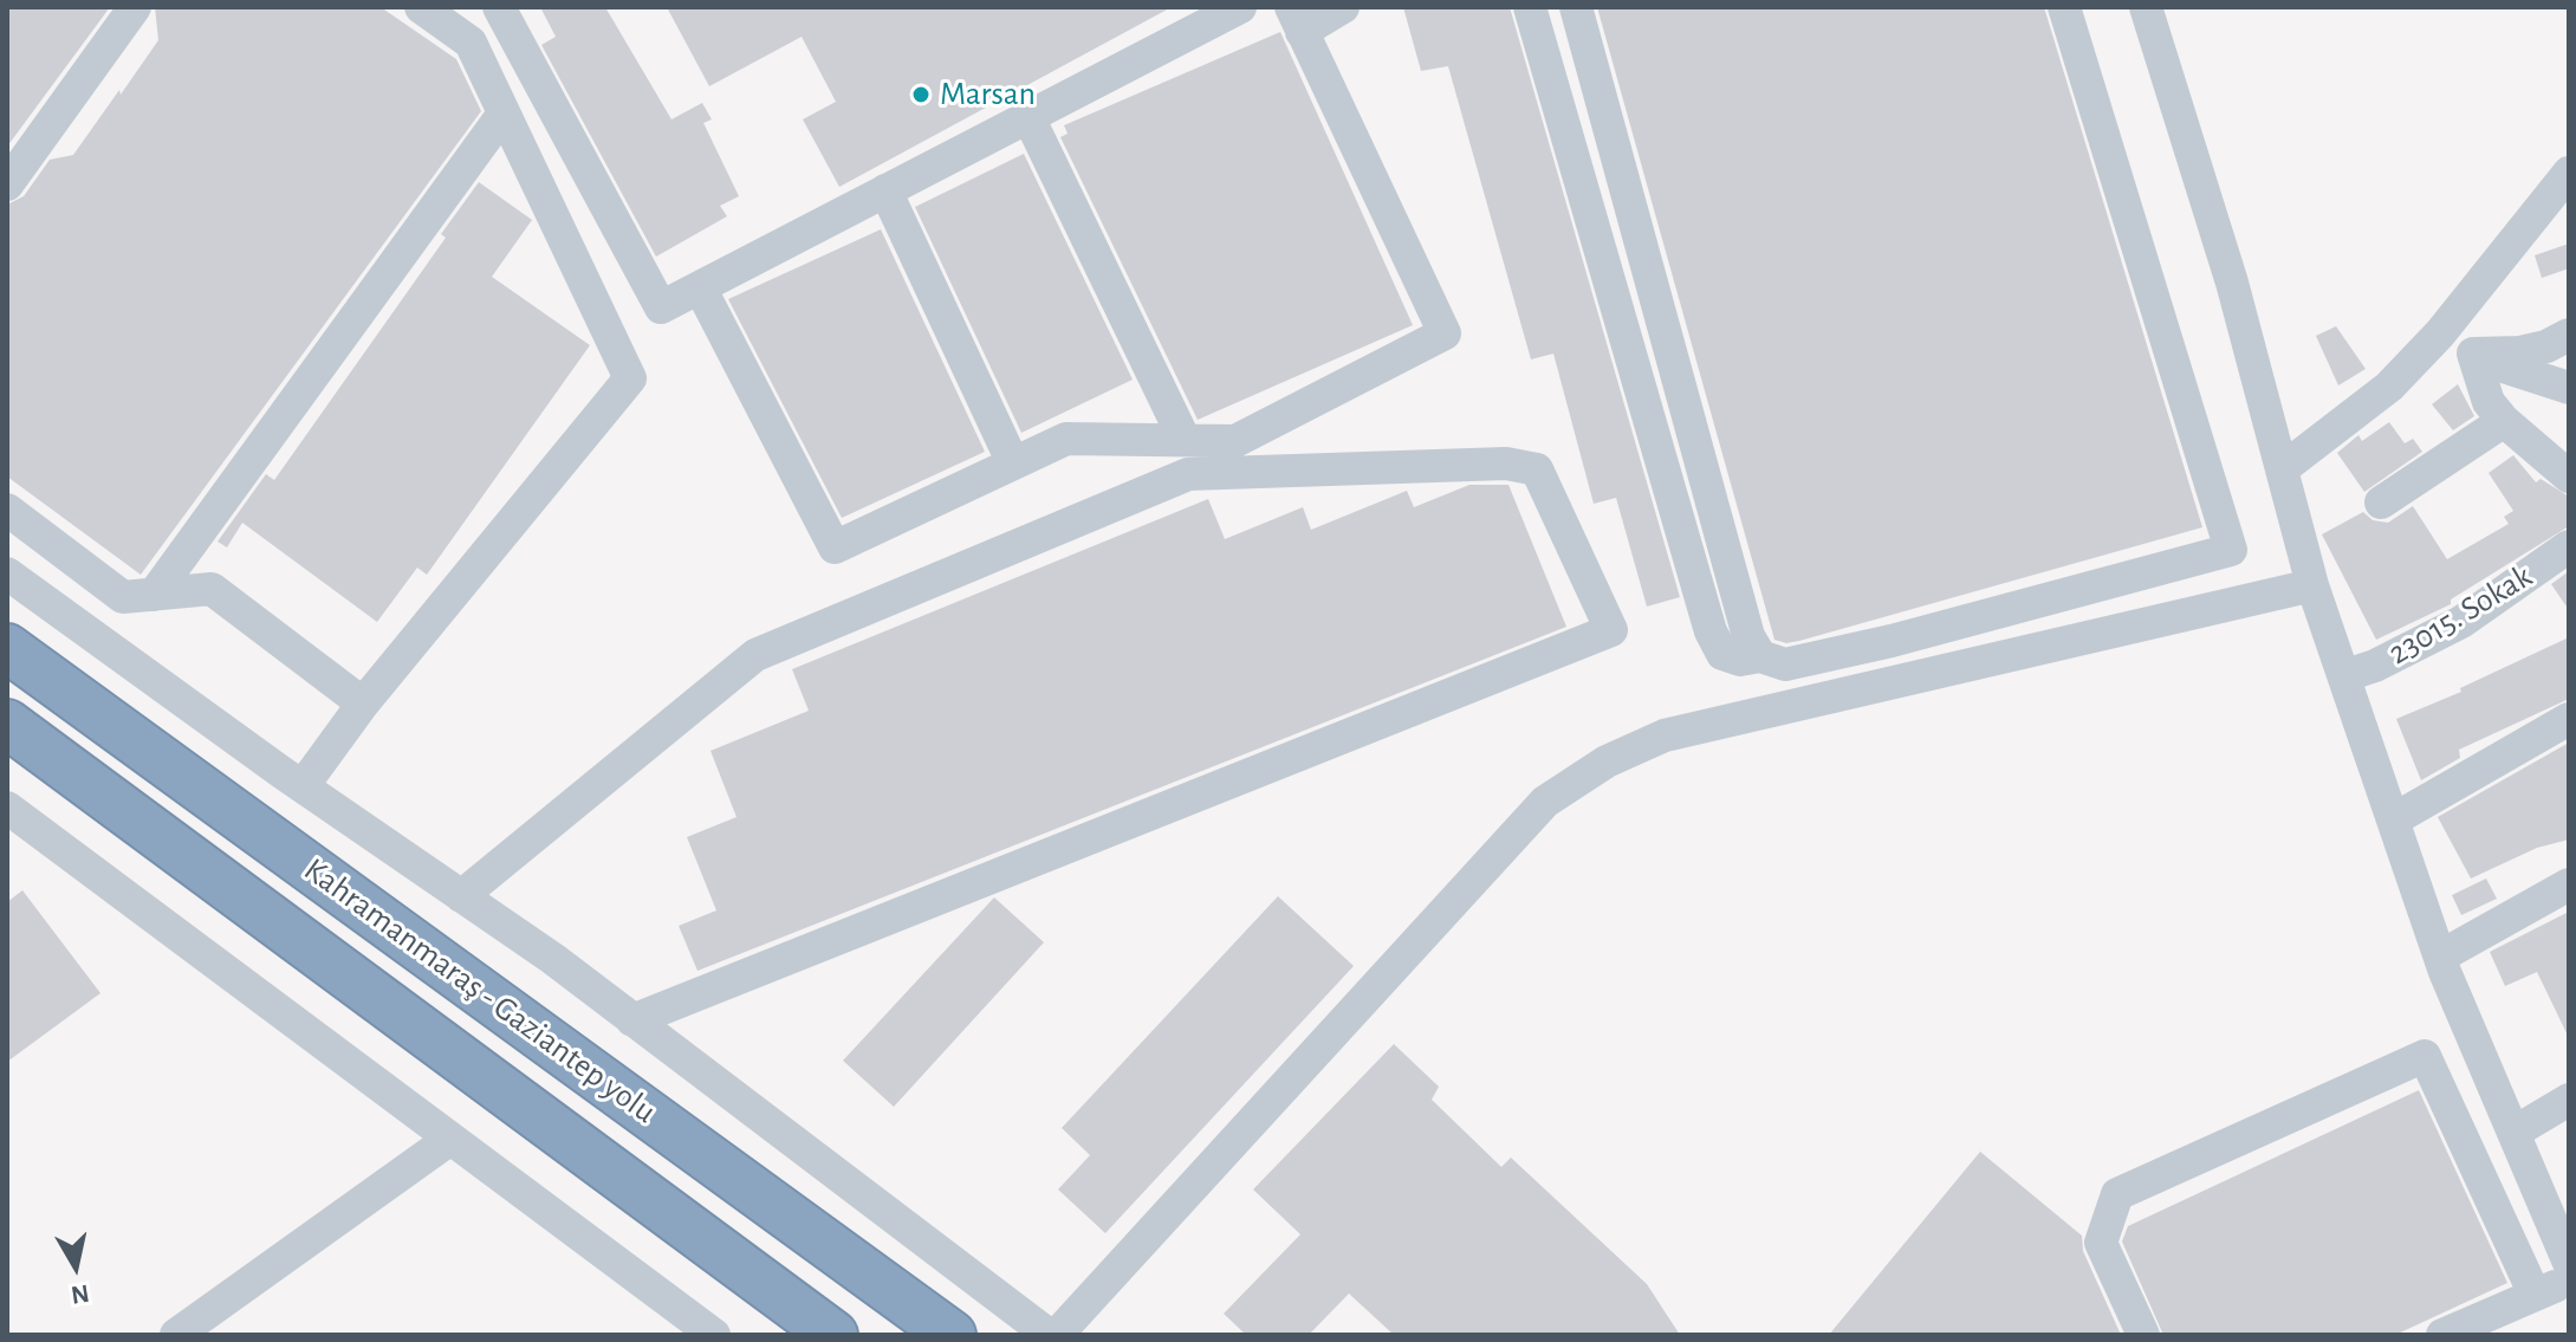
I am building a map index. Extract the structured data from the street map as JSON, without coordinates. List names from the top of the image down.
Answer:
{
  "streets": {
    "highway": ["Kahramanmaraş - Gaziantep yolu"],
    "street": ["23015. Sokak"]
  },
  "places": ["Marsan"],
  "north": "bottom"
}
